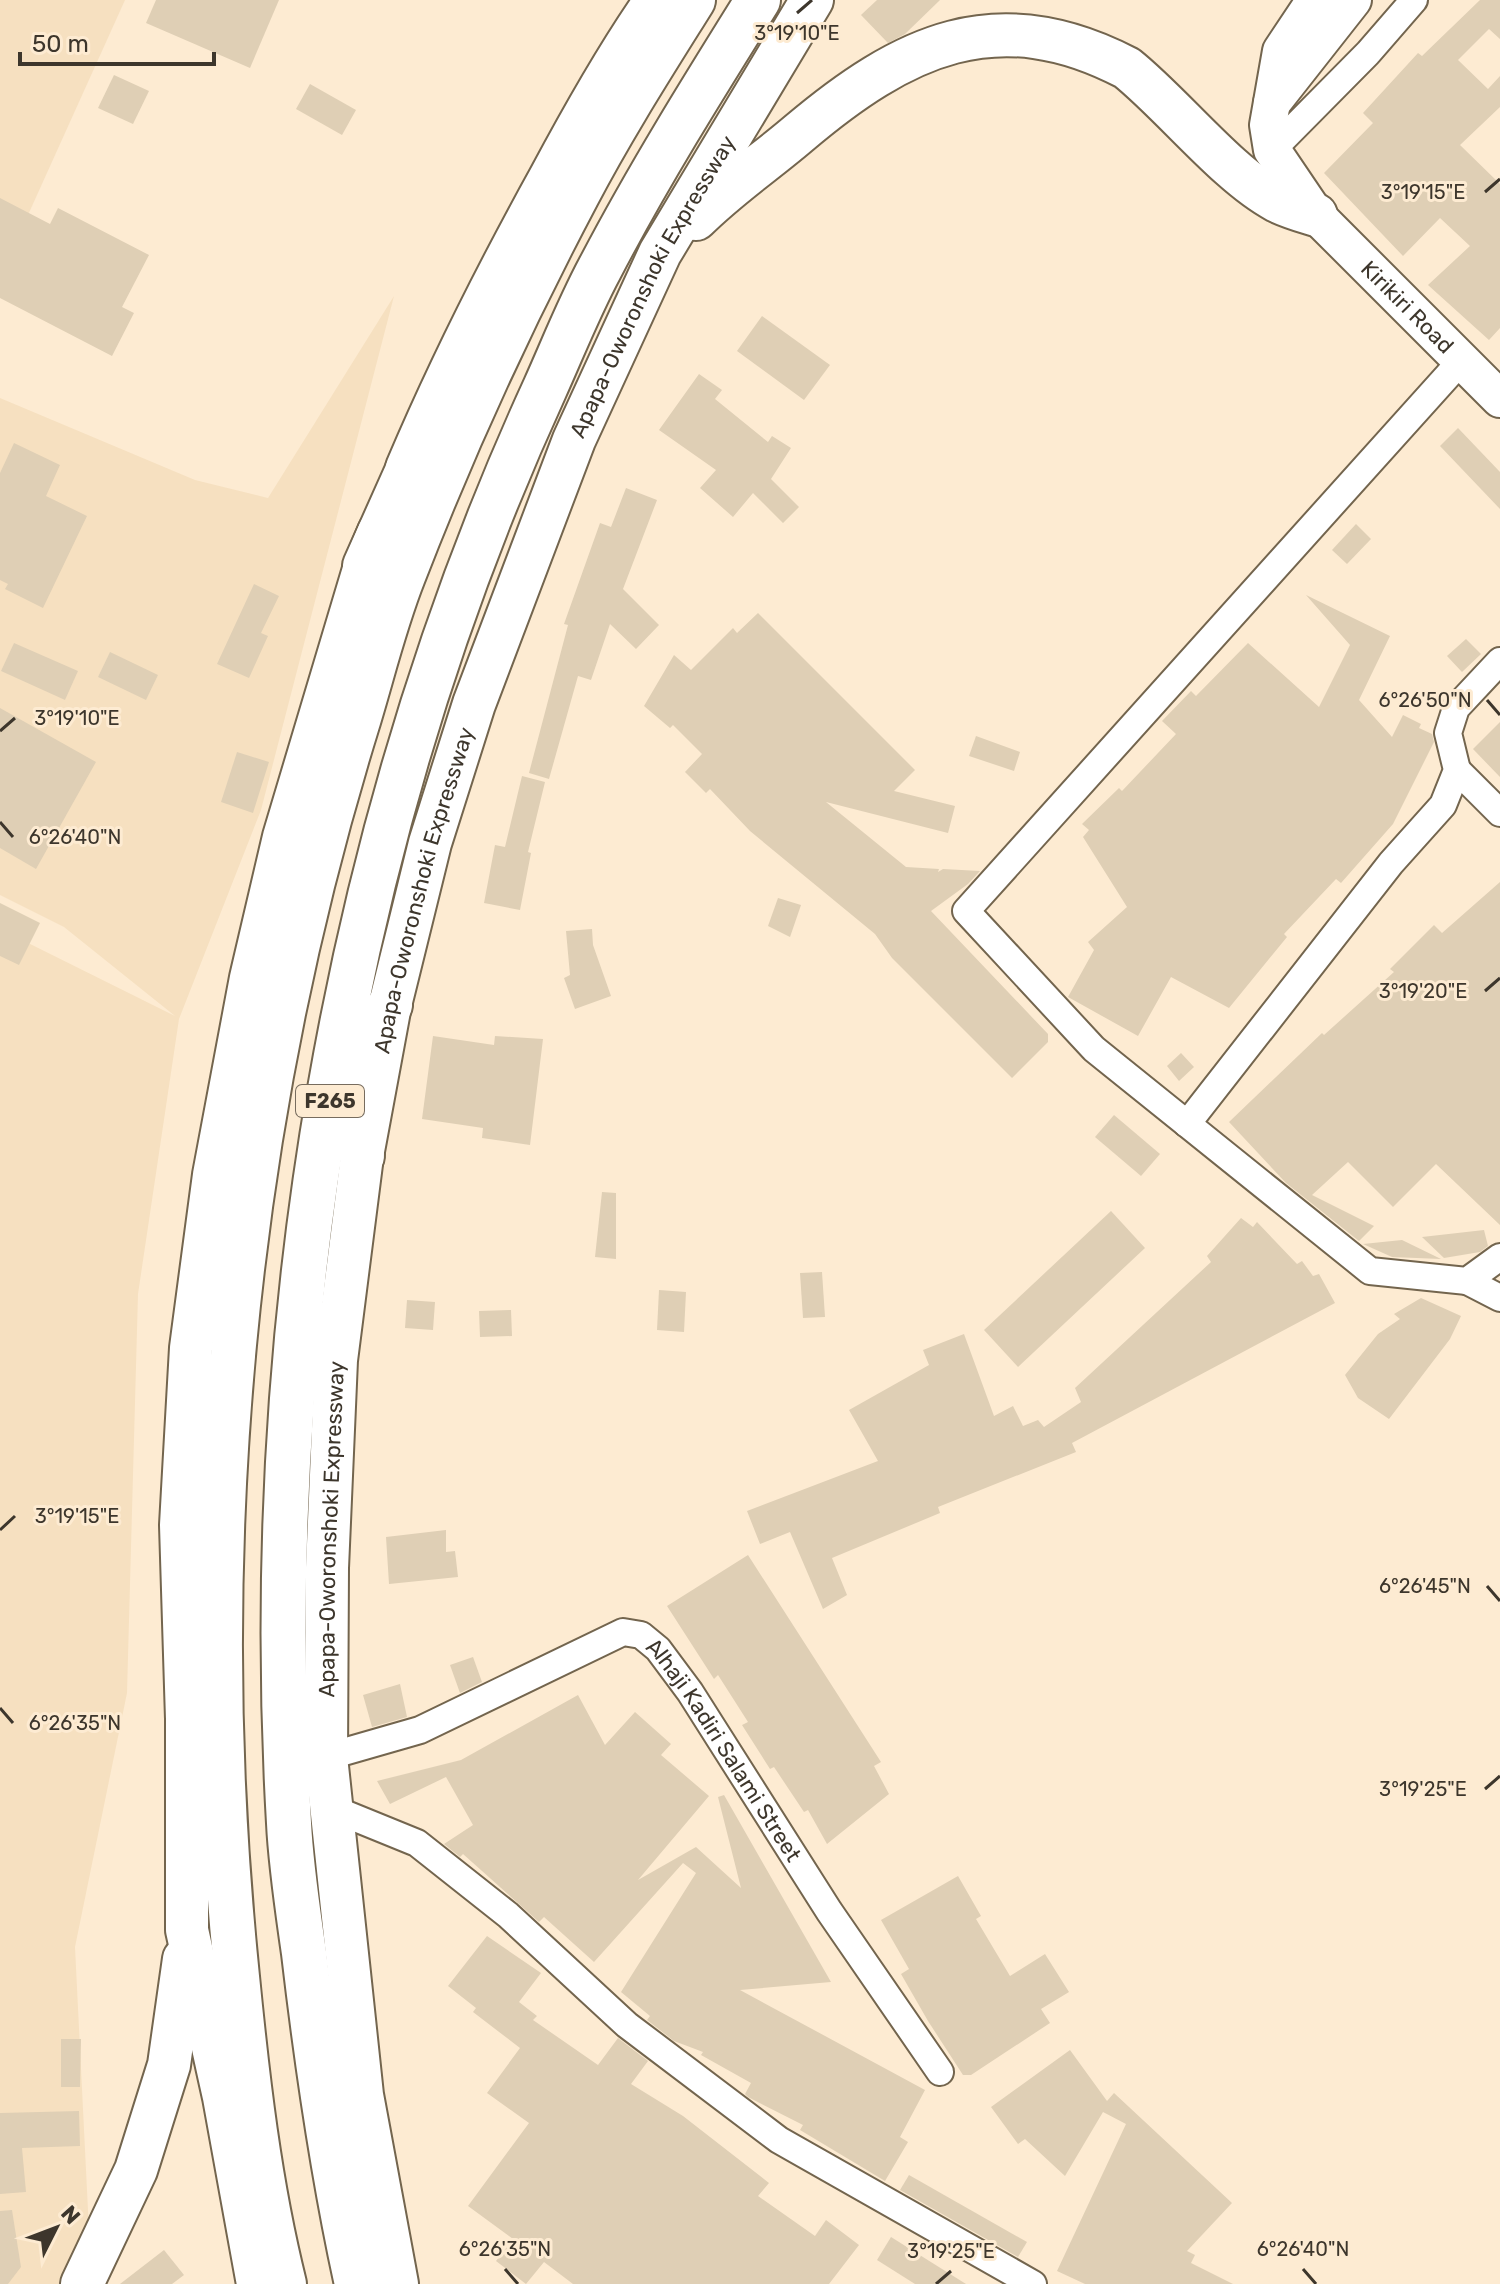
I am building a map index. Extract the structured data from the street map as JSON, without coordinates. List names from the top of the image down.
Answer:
{
  "streets": {
    "highway": ["Apapa-Oworonshoki Expressway", "F265"],
    "main road": ["Kirikiri Road"],
    "street": ["Alhaji Kadiri Salami Street"]
  },
  "crossings": [
    ["Apapa-Oworonshoki Expressway", "Alhaji Kadiri Salami Street"]
  ],
  "scale_bar": "50 m",
  "north": "top right",
  "coordinates": [
    "3°19'10\"E",
    "3°19'15\"E",
    "6°26'50\"N",
    "6°26'40\"N",
    "3°19'20\"E",
    "6°26'45\"N",
    "6°26'35\"N",
    "3°19'25\"E"
  ]
}
